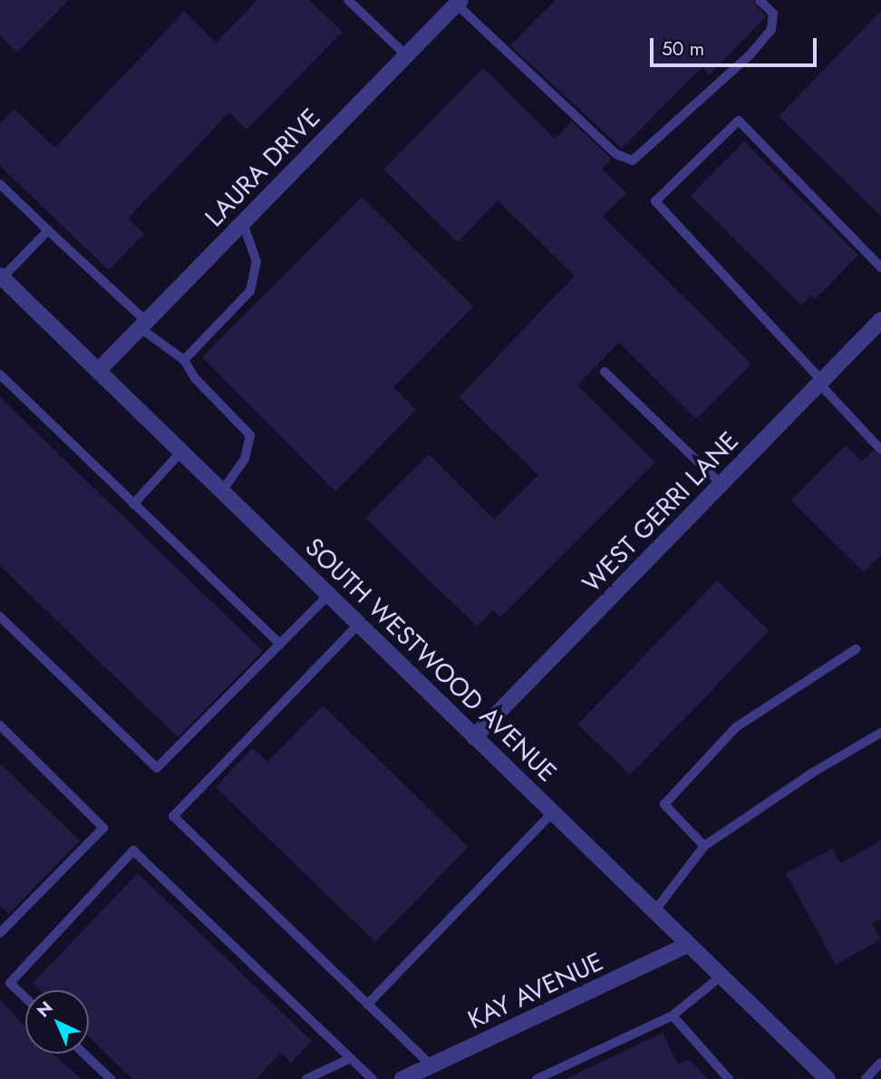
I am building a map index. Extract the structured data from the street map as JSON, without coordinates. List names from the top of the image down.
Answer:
{
  "streets": {
    "street": [
      "LAURA DRIVE",
      "WEST GERRI LANE",
      "SOUTH WESTWOOD AVENUE",
      "KAY AVENUE"
    ]
  },
  "crossings": [
    ["LAURA DRIVE", "SOUTH WESTWOOD AVENUE"],
    ["WEST GERRI LANE", "SOUTH WESTWOOD AVENUE"],
    ["SOUTH WESTWOOD AVENUE", "KAY AVENUE"]
  ],
  "scale_bar": "50 m",
  "north": "top left"
}
